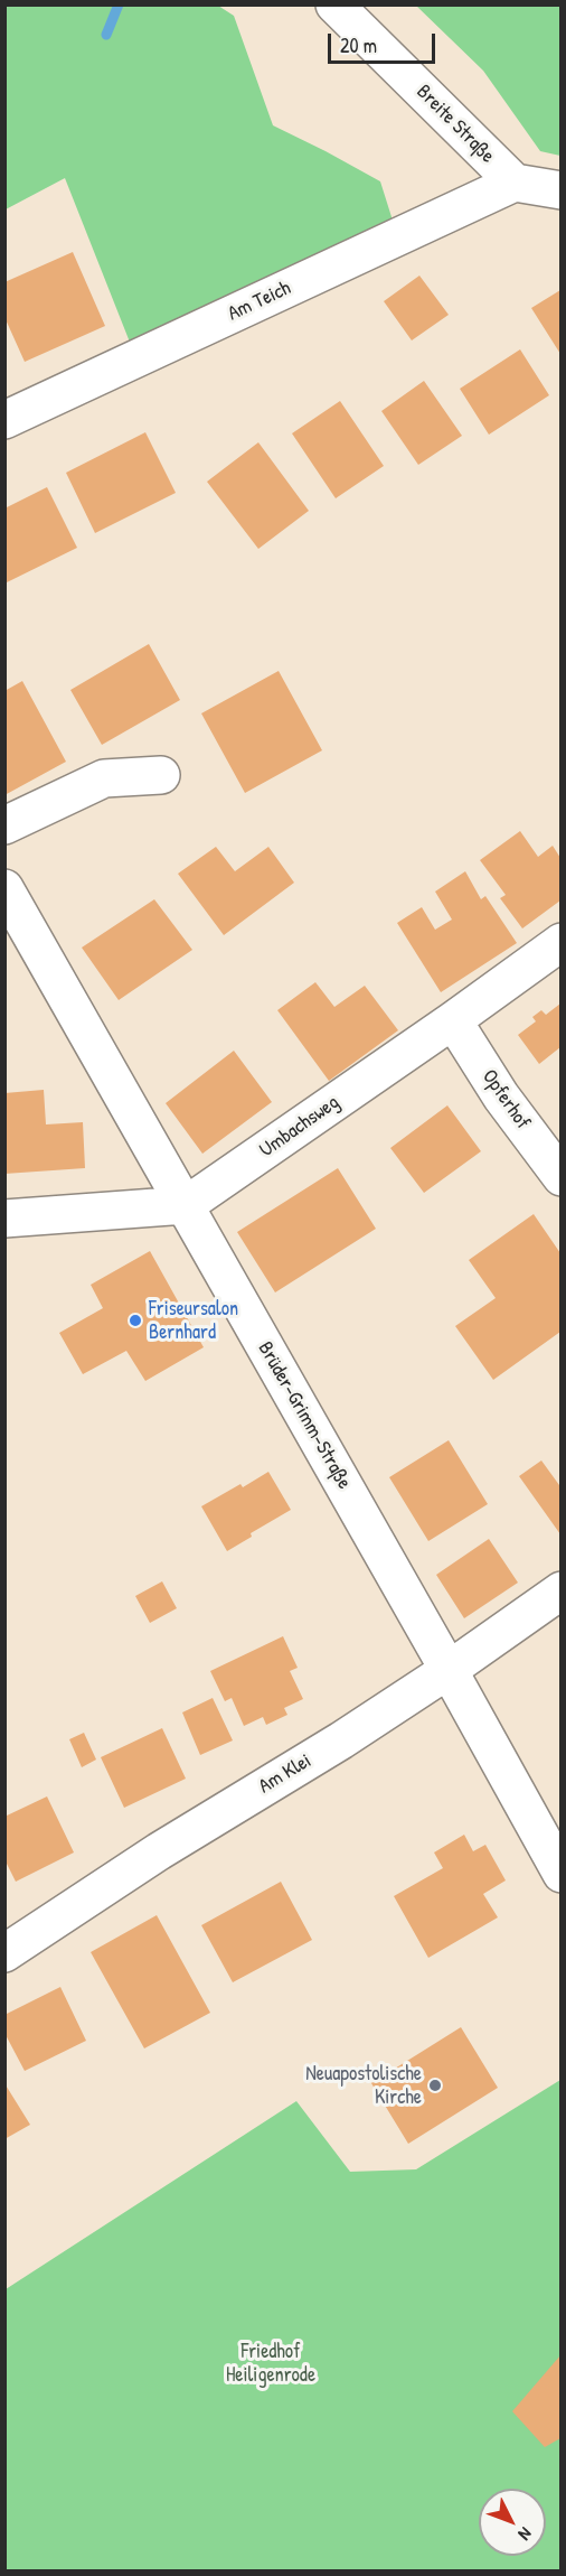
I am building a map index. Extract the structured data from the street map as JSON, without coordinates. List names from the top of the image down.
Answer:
{
  "streets": {
    "street": [
      "Breite Straße",
      "Am Teich",
      "Opferhof",
      "Umbachsweg",
      "Brüder-Grimm-Straße",
      "Am Klei"
    ]
  },
  "crossings": [
    ["Breite Straße", "Am Teich"],
    ["Opferhof", "Umbachsweg"],
    ["Umbachsweg", "Brüder-Grimm-Straße"],
    ["Brüder-Grimm-Straße", "Am Klei"]
  ],
  "parks": ["Friedhof Heiligenrode"],
  "places": ["Friseursalon Bernhard", "Neuapostolische Kirche"],
  "scale_bar": "20 m",
  "north": "bottom right"
}
